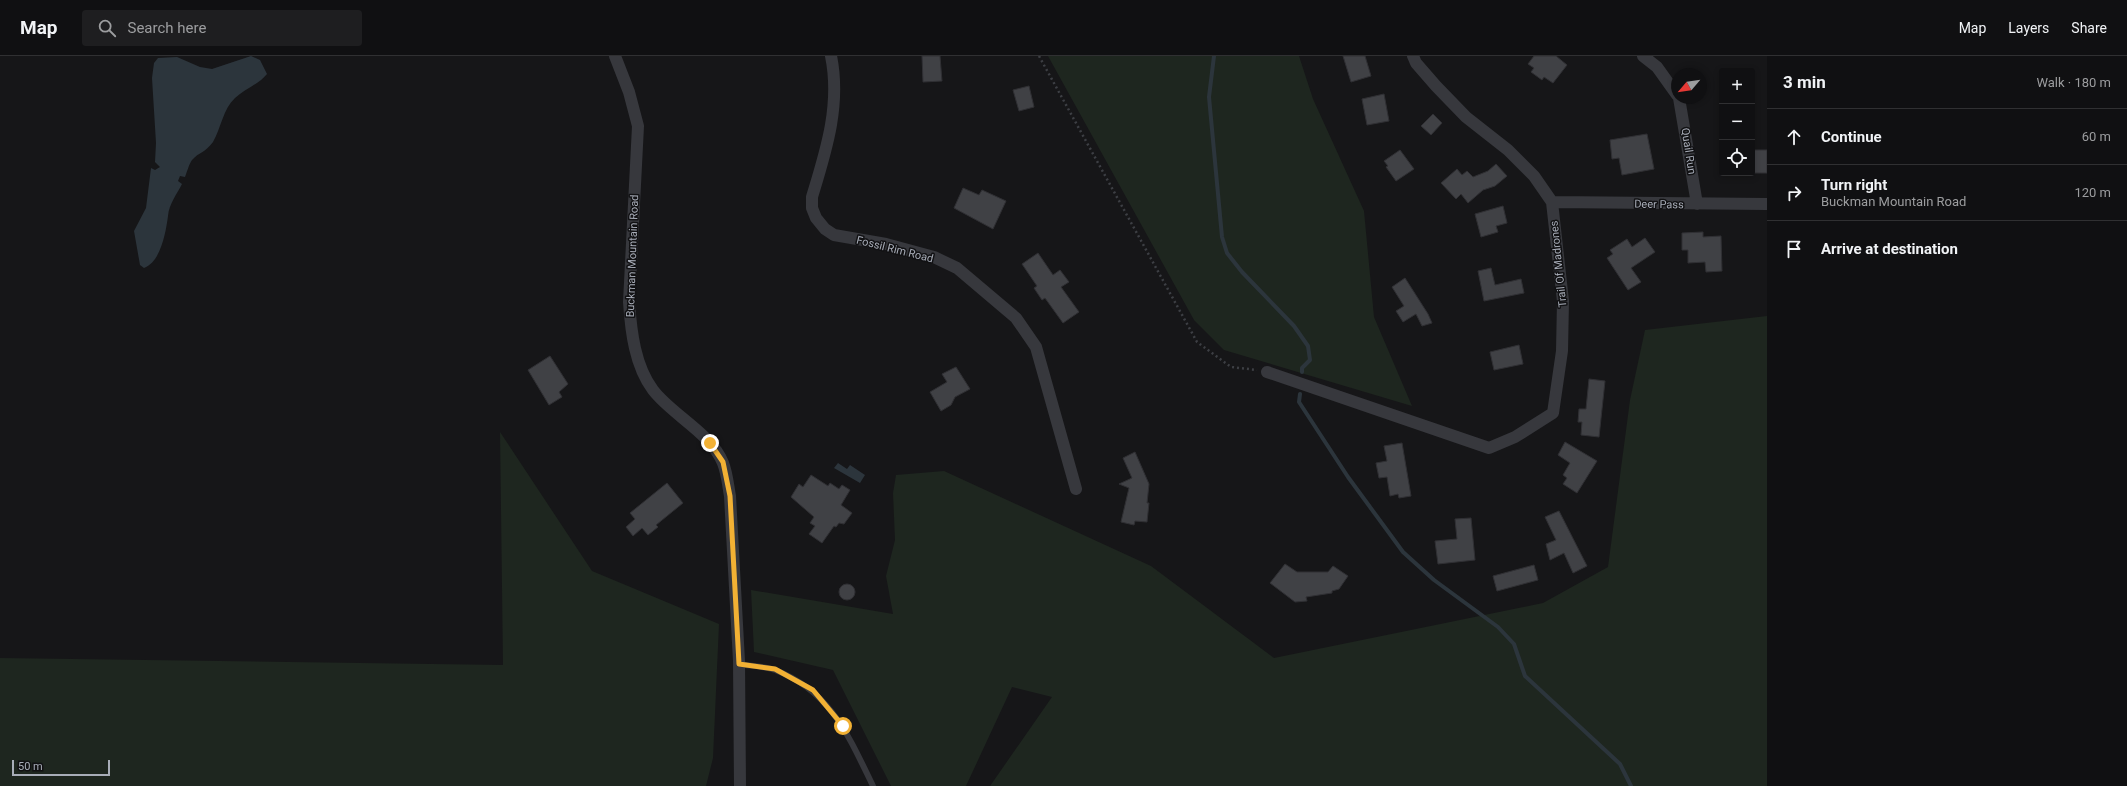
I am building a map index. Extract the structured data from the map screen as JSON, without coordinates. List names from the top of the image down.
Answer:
{
  "streets": {
    "street": [
      "Quail Run",
      "Deer Pass",
      "Fossil Rim Road",
      "Buckman Mountain Road",
      "Trail Of Madrones"
    ]
  },
  "crossings": [
    ["Quail Run", "Deer Pass"],
    ["Deer Pass", "Trail Of Madrones"]
  ],
  "scale_bar": "50 m",
  "north": "bottom left",
  "page": {
    "header": "Map",
    "search": "Search here",
    "nav": ["Map", "Layers", "Share"],
    "heading": ["3 min", "Walk · 180 m"],
    "map_buttons": ["+", "−"],
    "list": [
      ["Continue", "60 m"],
      ["Turn right", "Buckman Mountain Road", "120 m"],
      "Arrive at destination"
    ],
    "scale": "50 m"
  }
}
